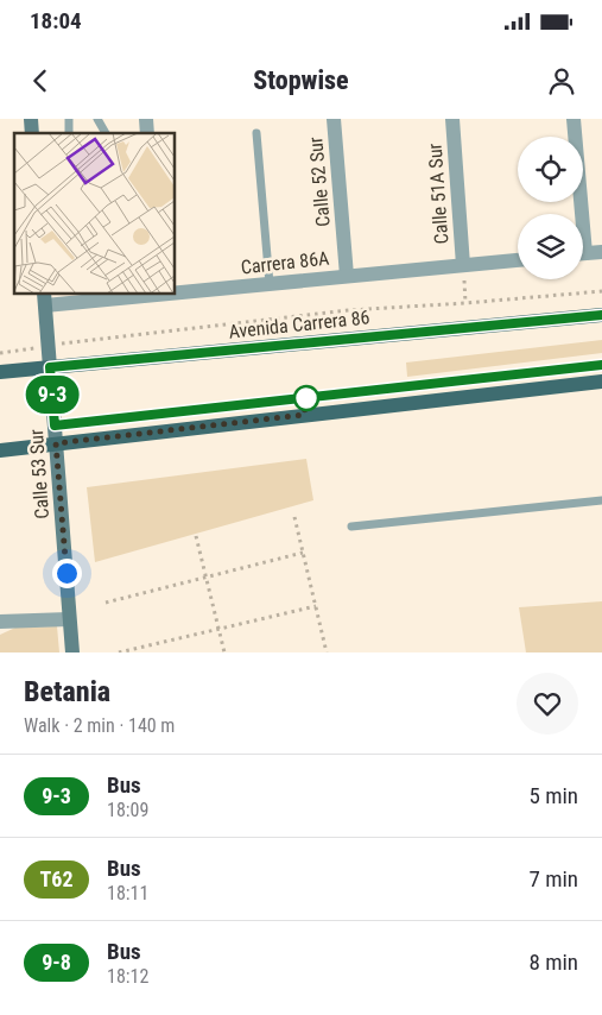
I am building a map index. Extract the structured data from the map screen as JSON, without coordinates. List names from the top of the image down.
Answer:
{
  "streets": {
    "main road": ["Avenida Carrera 86"],
    "street": [
      "Calle 52 Sur",
      "Calle 51A Sur",
      "Carrera 86A",
      "Calle 53 Sur"
    ]
  },
  "crossings": [
    ["Calle 52 Sur", "Carrera 86A"],
    ["Calle 51A Sur", "Carrera 86A"],
    ["Carrera 86A", "Calle 53 Sur"],
    ["Avenida Carrera 86", "Calle 53 Sur"]
  ],
  "lines": ["bus line 9-3"],
  "page": {
    "status": "18:04",
    "header": "Stopwise",
    "on_map": "9-3",
    "heading": ["Betania", "Walk · 2 min · 140 m"],
    "list": [
      {
        "mark": "9-3",
        "name": "Bus",
        "note": "18:09",
        "value": "5 min"
      },
      {
        "mark": "T62",
        "name": "Bus",
        "note": "18:11",
        "value": "7 min"
      },
      {
        "mark": "9-8",
        "name": "Bus",
        "note": "18:12",
        "value": "8 min"
      }
    ]
  }
}
